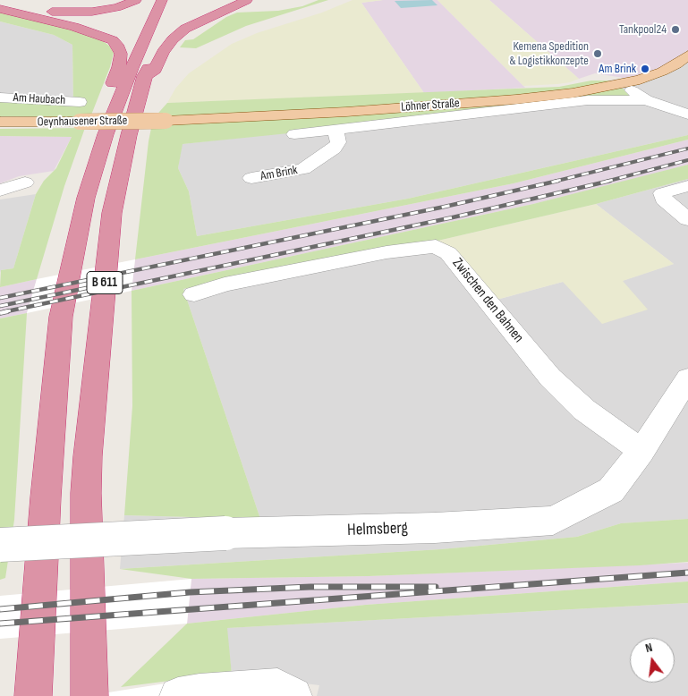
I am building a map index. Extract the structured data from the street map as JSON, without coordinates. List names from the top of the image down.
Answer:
{
  "streets": {
    "highway": ["B 611"],
    "main road": ["Löhner Straße", "Oeynhausener Straße"],
    "street": [
      "Am Haubach",
      "Am Brink",
      "Zwischen den Bahnen",
      "Helmsberg"
    ]
  },
  "crossings": [
    ["Löhner Straße", "Oeynhausener Straße"],
    ["Oeynhausener Straße", "B 611"],
    ["Zwischen den Bahnen", "Helmsberg"]
  ],
  "places": ["Tankpool24", "Kemena Spedition & Logistikkonzepte", "Am Brink"],
  "north": "top"
}
